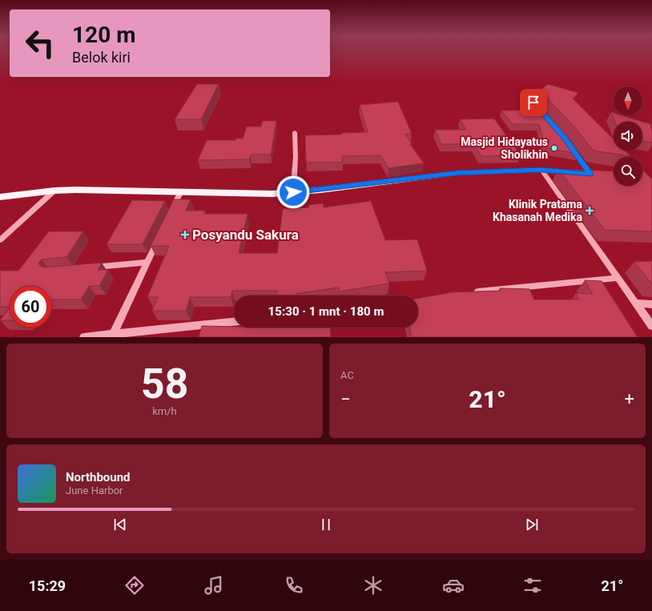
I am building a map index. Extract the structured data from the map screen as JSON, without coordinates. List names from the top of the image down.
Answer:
{
  "places": {
    "other": ["Masjid Hidayatus Sholikhin"],
    "health": ["Klinik Pratama Khasanah Medika", "Posyandu Sakura"]
  },
  "north": "bottom",
  "page": {
    "turn": ["120 m", "Belok kiri"],
    "limit": "60",
    "trip": "15:30 · 1 mnt · 180 m",
    "tile": [
      ["58", "km/h"],
      "AC"
    ],
    "heat": ["−", "21°", "+"],
    "song": ["Northbound", "June Harbor"],
    "tabs": ["15:29", "21°"]
  }
}
